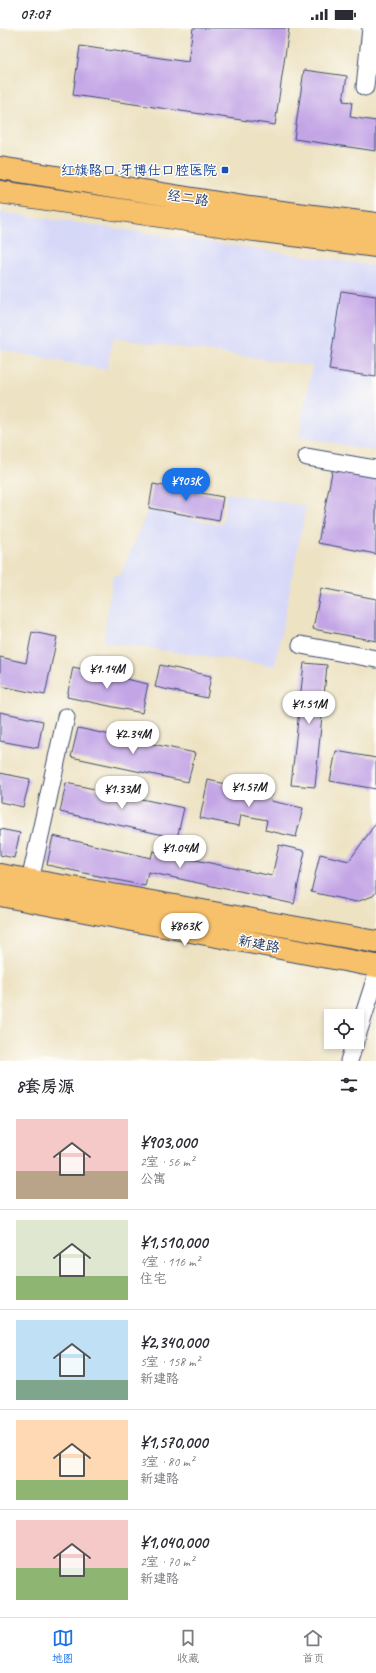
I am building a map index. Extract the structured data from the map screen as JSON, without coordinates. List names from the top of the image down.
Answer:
{
  "streets": {
    "main road": ["经二路", "新建路"]
  },
  "places": {
    "transit": ["红旗路口·牙博仕口腔医院"]
  },
  "page": {
    "status": "07:07",
    "price": [
      "¥903K",
      "¥1.14M",
      "¥1.51M",
      "¥2.34M",
      "¥1.57M",
      "¥1.33M",
      "¥1.04M",
      "¥863K"
    ],
    "heading": "8套房源",
    "list": [
      {
        "name": "¥903,000",
        "note": "2室 · 56 m² · 公寓"
      },
      {
        "name": "¥1,510,000",
        "note": "4室 · 116 m² · 住宅"
      },
      {
        "name": "¥2,340,000",
        "note": "5室 · 158 m² · 新建路"
      },
      {
        "name": "¥1,570,000",
        "note": "3室 · 80 m² · 新建路"
      },
      {
        "name": "¥1,040,000",
        "note": "2室 · 70 m² · 新建路"
      }
    ],
    "tabs": ["地图", "收藏", "首页"]
  }
}
